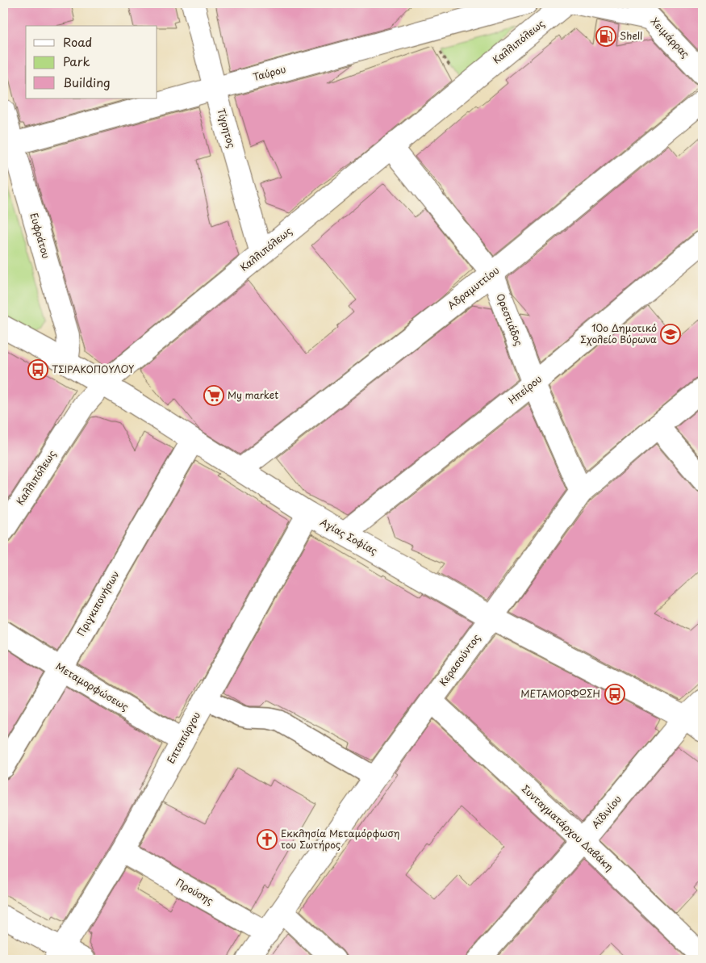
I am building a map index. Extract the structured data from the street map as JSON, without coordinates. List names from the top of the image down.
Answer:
{
  "streets": {
    "street": [
      "Χειμάρρας",
      "Καλλιπόλεως",
      "Ταύρου",
      "Τίγρητος",
      "Ευφράτου",
      "Αδραμυττίου",
      "Ορεστιάδος",
      "Ηπείρου",
      "Αγίας Σοφίας",
      "Πριγκιπονήσων",
      "Κερασούντος",
      "Μεταμορφώσεως",
      "Επταπύργου",
      "Αϊδινίου",
      "Συνταγματάρχου Δαβάκη",
      "Προύσης"
    ]
  },
  "crossings": [
    ["Καλλιπόλεως", "Τίγρητος"],
    ["Καλλιπόλεως", "Ορεστιάδος"],
    ["Καλλιπόλεως", "Αγίας Σοφίας"],
    ["Ταύρου", "Τίγρητος"],
    ["Ταύρου", "Ευφράτου"],
    ["Ευφράτου", "Αγίας Σοφίας"],
    ["Αδραμυττίου", "Ορεστιάδος"],
    ["Αδραμυττίου", "Αγίας Σοφίας"],
    ["Ορεστιάδος", "Ηπείρου"],
    ["Ορεστιάδος", "Κερασούντος"],
    ["Ηπείρου", "Αγίας Σοφίας"],
    ["Αγίας Σοφίας", "Πριγκιπονήσων"],
    ["Αγίας Σοφίας", "Κερασούντος"],
    ["Αγίας Σοφίας", "Επταπύργου"],
    ["Αγίας Σοφίας", "Αϊδινίου"],
    ["Πριγκιπονήσων", "Μεταμορφώσεως"],
    ["Κερασούντος", "Συνταγματάρχου Δαβάκη"],
    ["Κερασούντος", "Προύσης"],
    ["Μεταμορφώσεως", "Επταπύργου"],
    ["Επταπύργου", "Προύσης"],
    ["Αϊδινίου", "Συνταγματάρχου Δαβάκη"]
  ],
  "places": {
    "fuel station": ["Shell"],
    "school or university": ["10ο Δημοτικό Σχολείο Βύρωνα"],
    "bus stop": ["ΤΣΙΡΑΚΟΠΟΥΛΟΥ", "ΜΕΤΑΜΟΡΦΩΣΗ"],
    "supermarket": ["My market"],
    "church": ["Εκκλησία Μεταμόρφωση του Σωτήρος"]
  },
  "legend": ["Road", "Park", "Building"]
}
